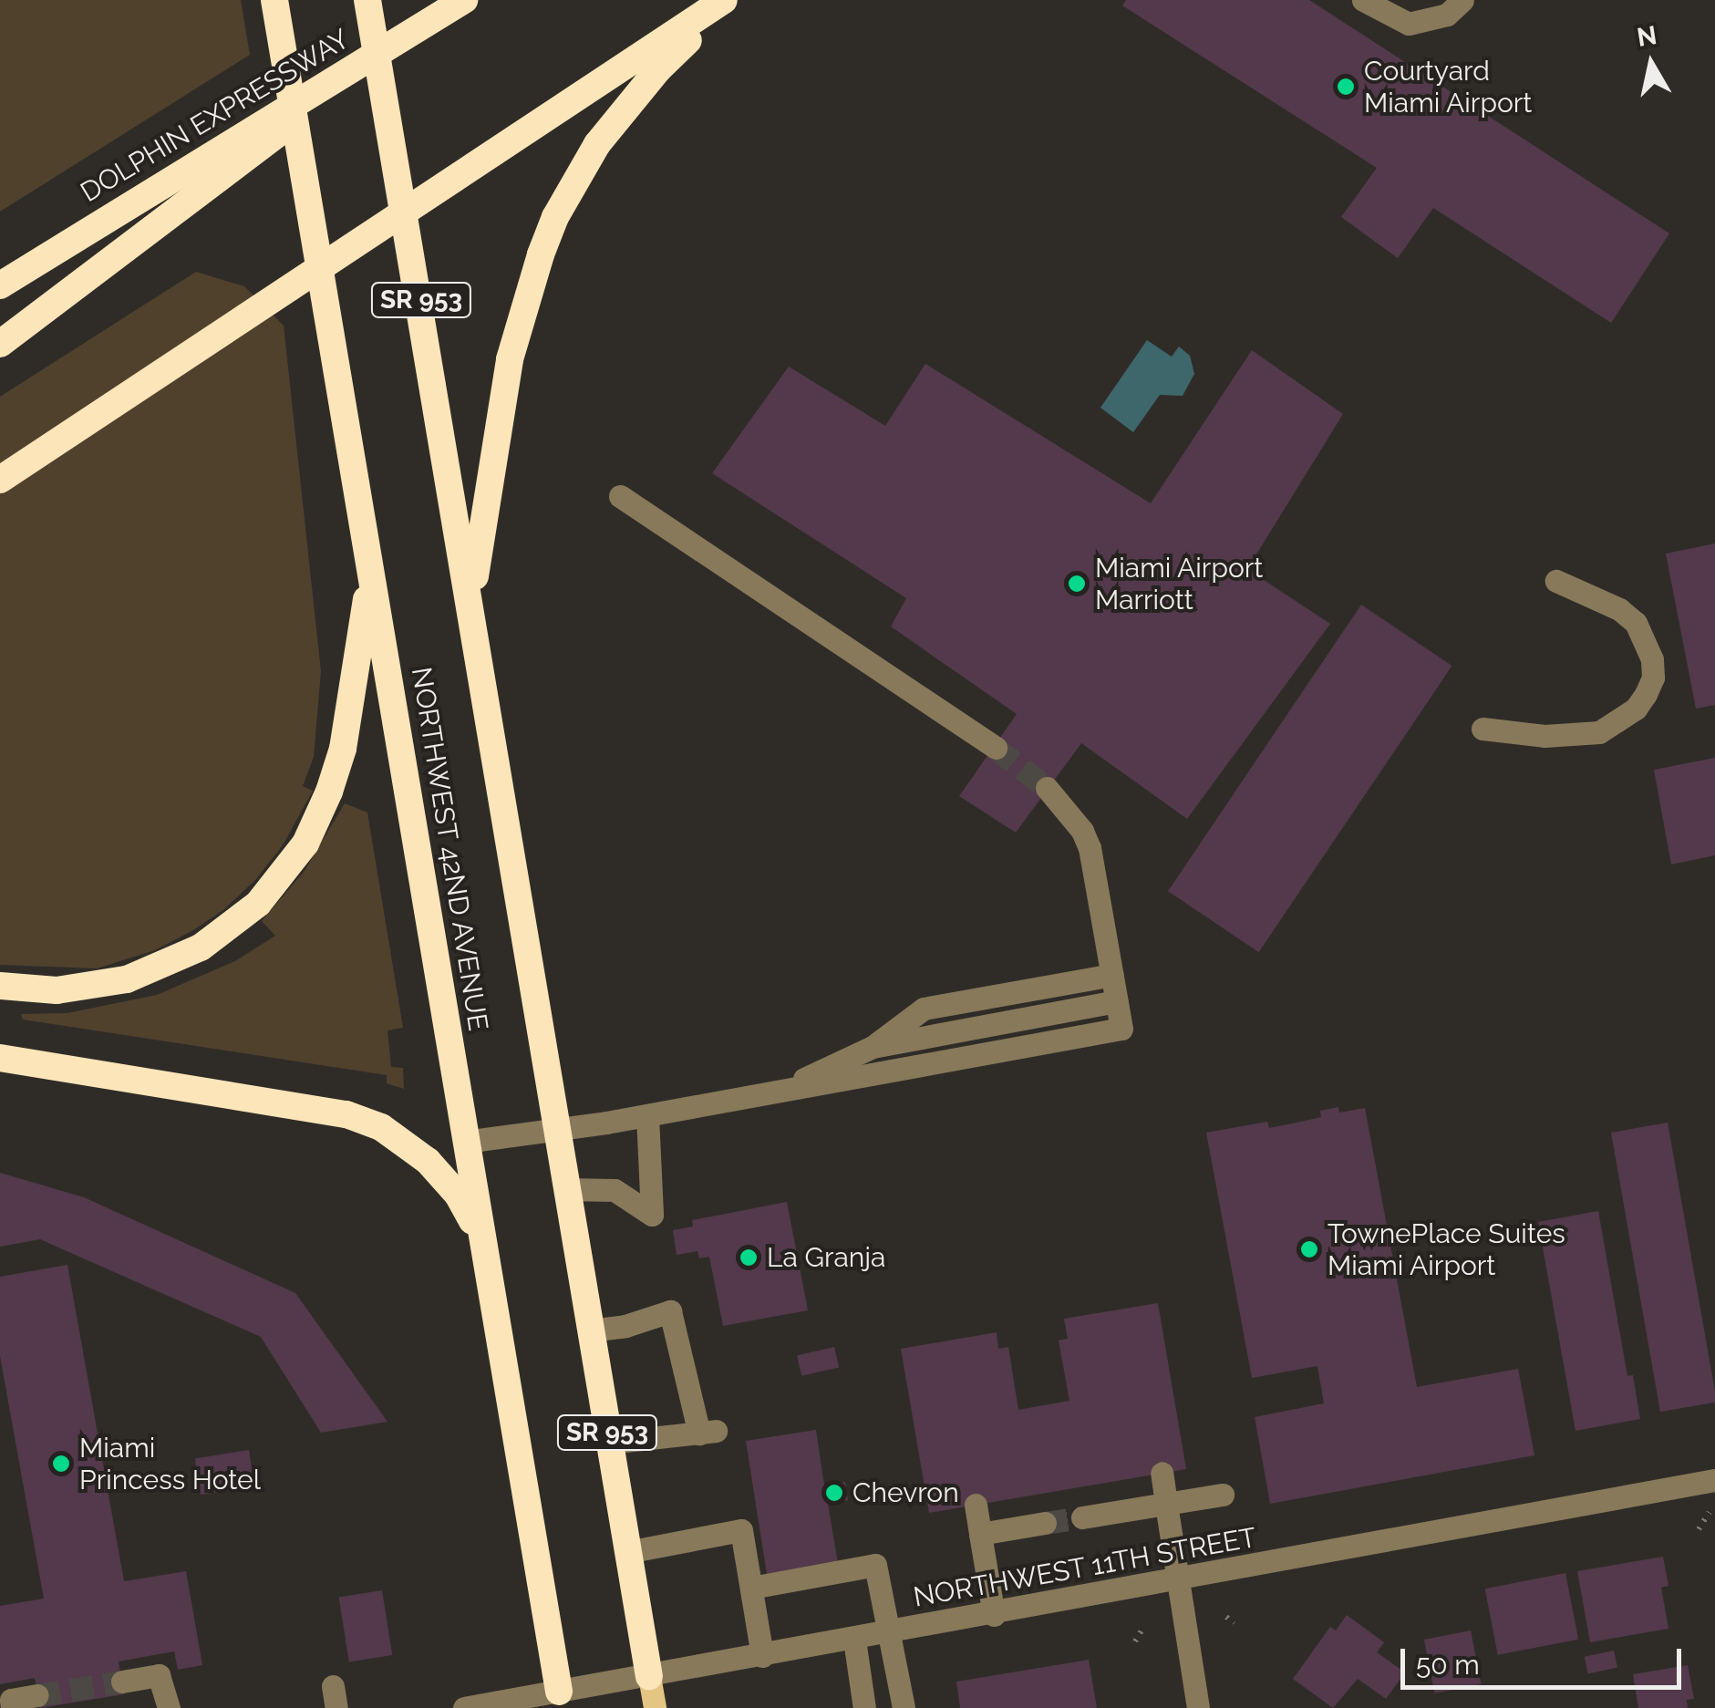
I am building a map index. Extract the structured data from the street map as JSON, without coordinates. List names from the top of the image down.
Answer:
{
  "streets": {
    "highway": ["DOLPHIN EXPRESSWAY", "SR 953", "NORTHWEST 42ND AVENUE"],
    "street": ["NORTHWEST 11TH STREET"]
  },
  "crossings": [
    ["SR 953", "NORTHWEST 11TH STREET"],
    ["NORTHWEST 42ND AVENUE", "NORTHWEST 11TH STREET"]
  ],
  "places": [
    "Courtyard Miami Airport",
    "Miami Airport Marriott",
    "TownePlace Suites Miami Airport",
    "La Granja",
    "Miami Princess Hotel",
    "Chevron"
  ],
  "scale_bar": "50 m",
  "north": "top"
}
